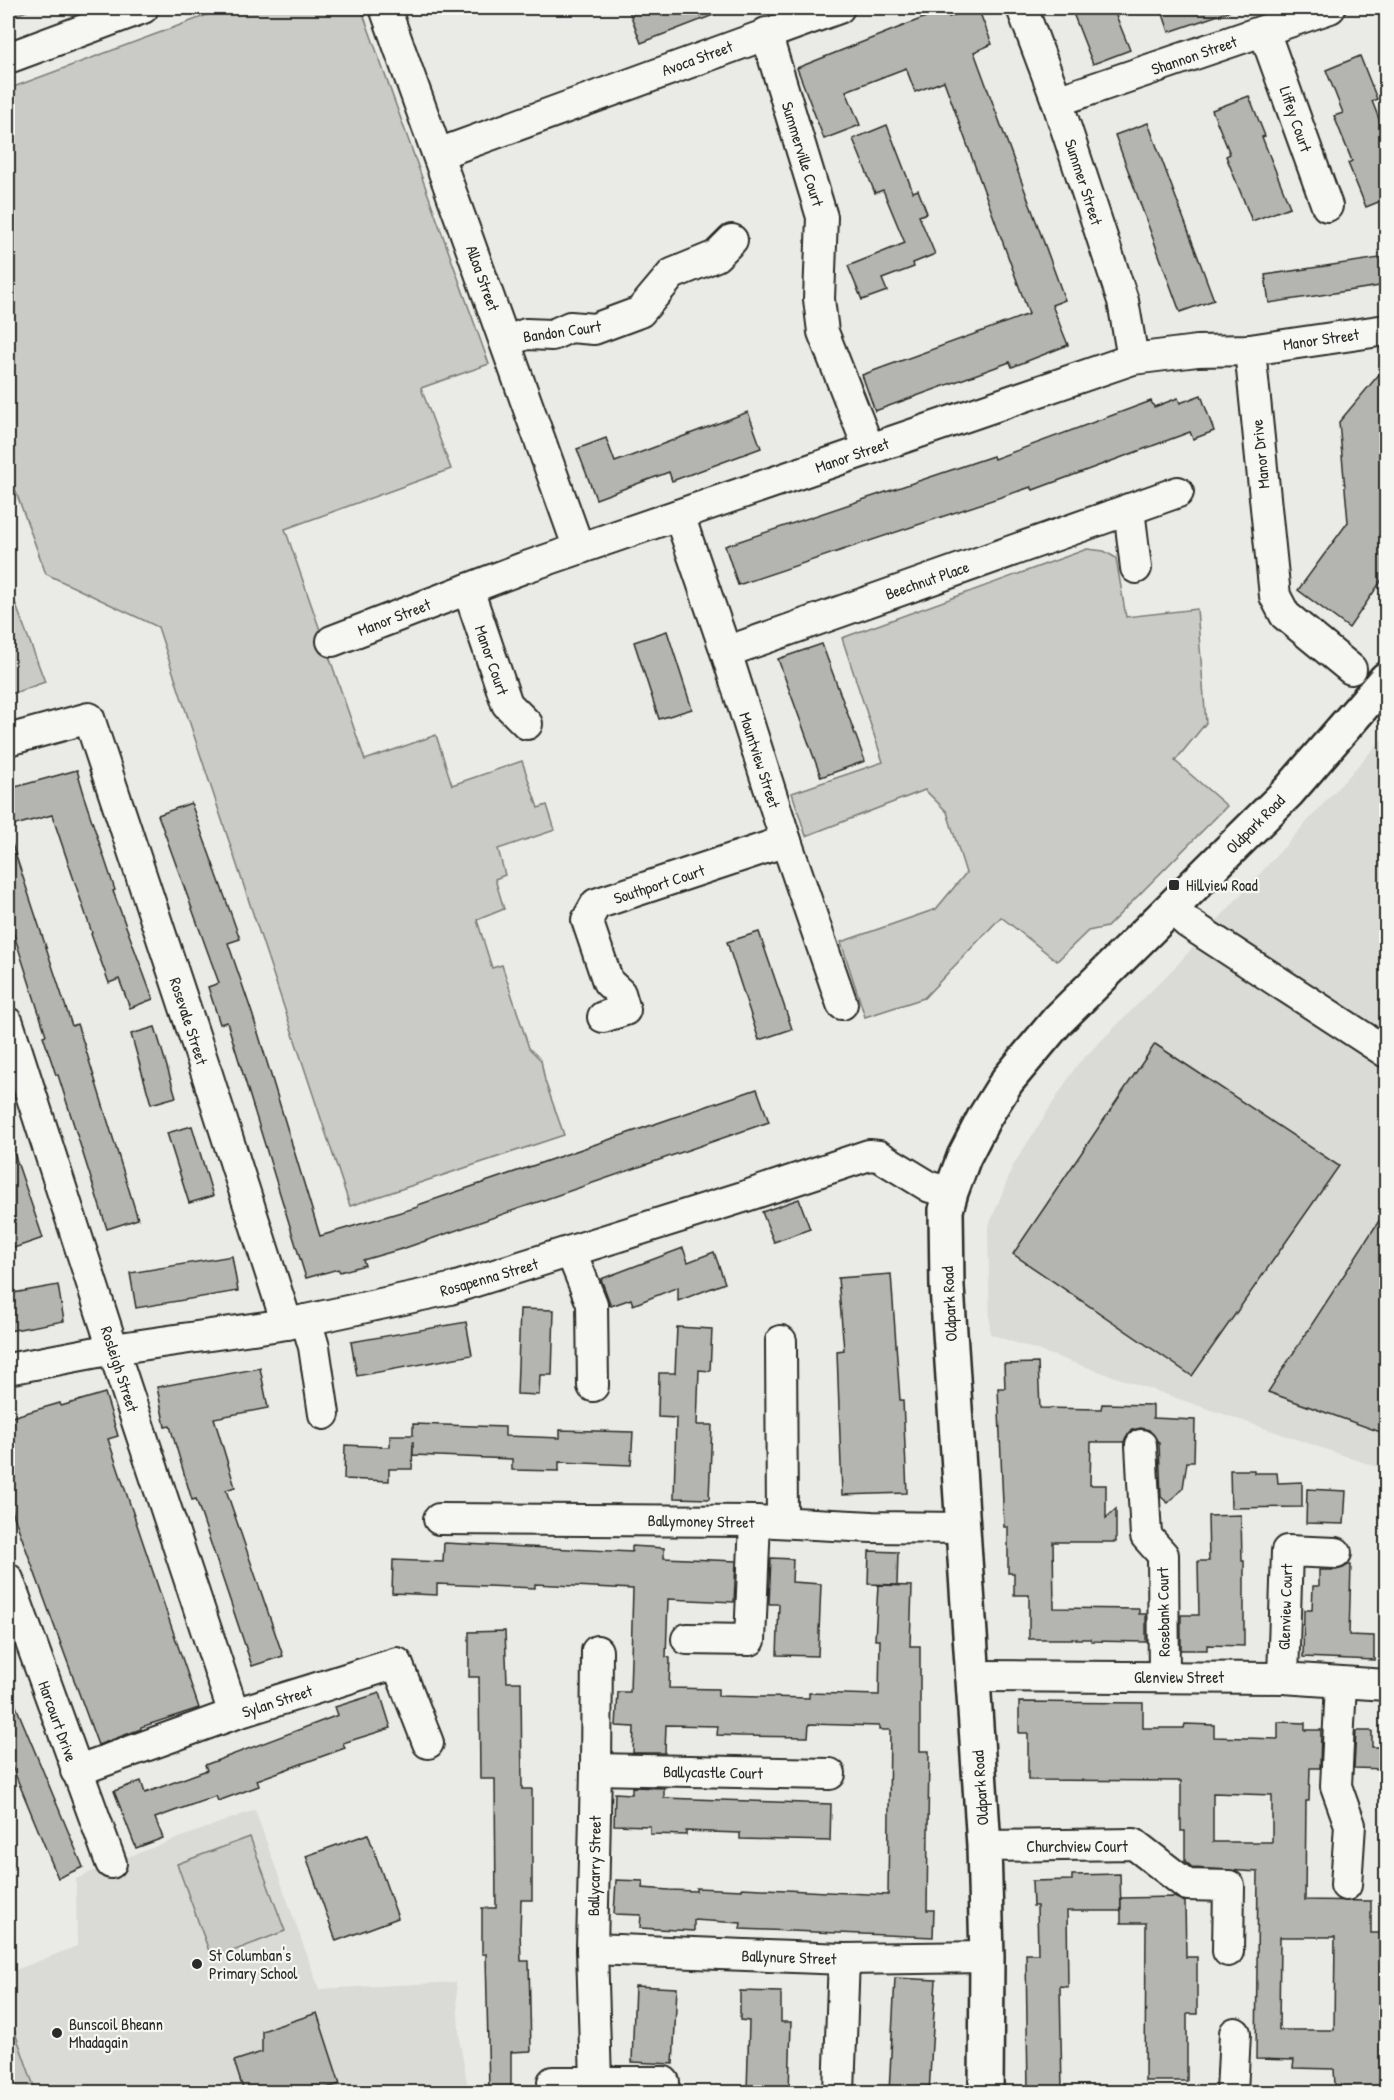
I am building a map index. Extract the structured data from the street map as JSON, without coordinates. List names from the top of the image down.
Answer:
{
  "streets": {
    "main road": ["Oldpark Road"],
    "street": [
      "Shannon Street",
      "Avoca Street",
      "Liffey Court",
      "Summerville Court",
      "Summer Street",
      "Alloa Street",
      "Bandon Court",
      "Manor Street",
      "Manor Drive",
      "Beechnut Place",
      "Manor Court",
      "Mountview Street",
      "Southport Court",
      "Rosevale Street",
      "Rosapenna Street",
      "Rosleigh Street",
      "Ballymoney Street",
      "Glenview Court",
      "Rosebank Court",
      "Glenview Street",
      "Sylan Street",
      "Harcourt Drive",
      "Ballycastle Court",
      "Churchview Court",
      "Ballycarry Street",
      "Ballynure Street"
    ]
  },
  "crossings": [
    ["Shannon Street", "Liffey Court"],
    ["Shannon Street", "Summer Street"],
    ["Avoca Street", "Summerville Court"],
    ["Avoca Street", "Alloa Street"],
    ["Summerville Court", "Manor Street"],
    ["Summer Street", "Manor Street"],
    ["Alloa Street", "Bandon Court"],
    ["Alloa Street", "Manor Street"],
    ["Manor Street", "Manor Drive"],
    ["Manor Street", "Manor Court"],
    ["Manor Street", "Mountview Street"],
    ["Beechnut Place", "Mountview Street"],
    ["Mountview Street", "Southport Court"],
    ["Oldpark Road", "Rosapenna Street"],
    ["Oldpark Road", "Ballymoney Street"],
    ["Oldpark Road", "Glenview Street"],
    ["Oldpark Road", "Churchview Court"],
    ["Oldpark Road", "Ballynure Street"],
    ["Rosevale Street", "Rosapenna Street"],
    ["Rosapenna Street", "Rosleigh Street"],
    ["Rosleigh Street", "Sylan Street"],
    ["Glenview Court", "Glenview Street"],
    ["Rosebank Court", "Glenview Street"],
    ["Sylan Street", "Harcourt Drive"],
    ["Ballycastle Court", "Ballycarry Street"],
    ["Ballycarry Street", "Ballynure Street"]
  ],
  "places": {
    "transit": ["Hillview Road"],
    "other": ["St Columban's Primary School", "Bunscoil Bheann Mhadagain"]
  }
}
